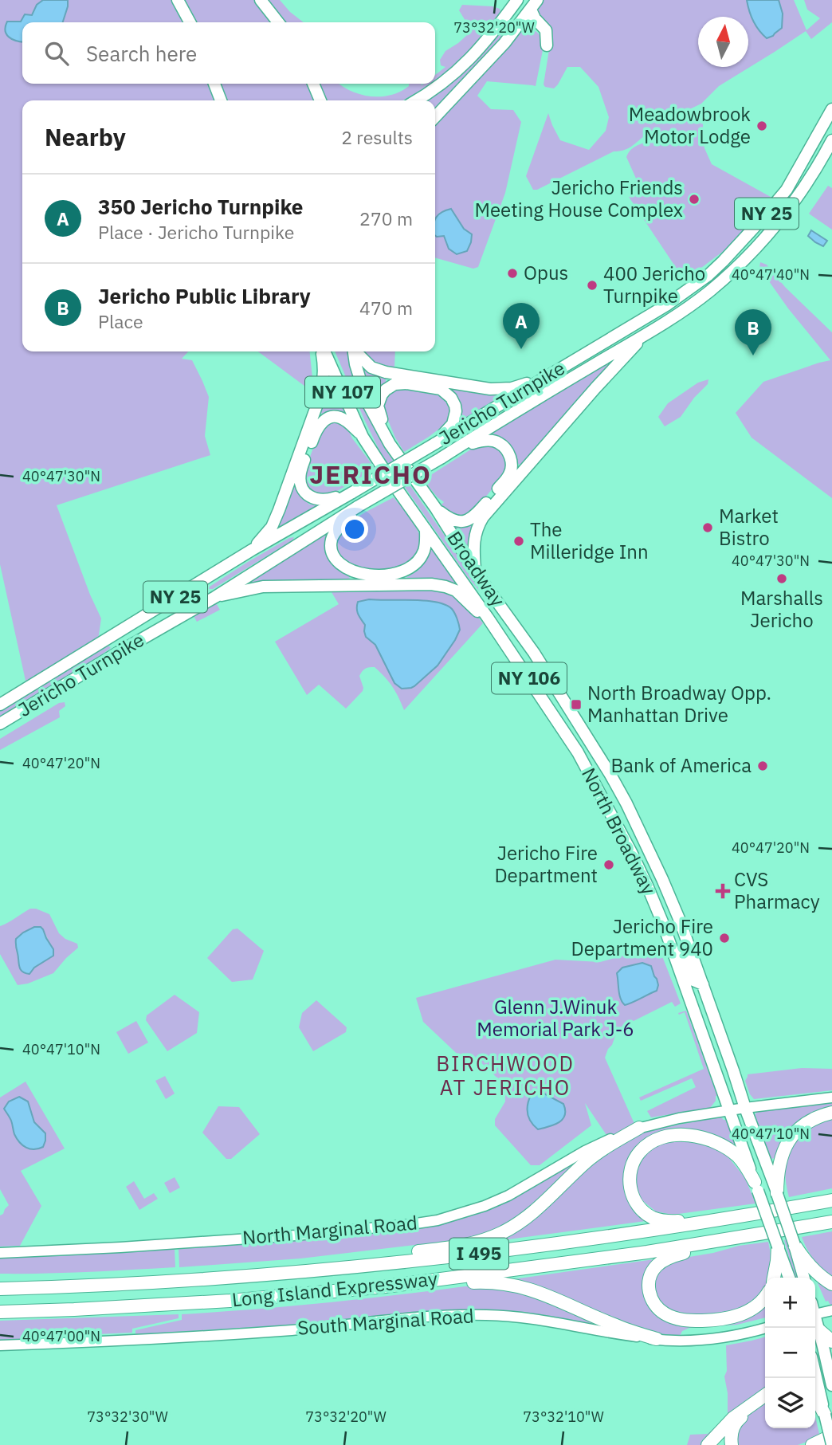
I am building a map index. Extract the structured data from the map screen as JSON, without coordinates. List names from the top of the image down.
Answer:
{
  "streets": {
    "highway": ["I 495", "Long Island Expressway"],
    "main road": [
      "NY 25",
      "NY 107",
      "Jericho Turnpike",
      "Broadway",
      "NY 106",
      "North Broadway",
      "North Marginal Road",
      "South Marginal Road"
    ]
  },
  "crossings": [
    ["NY 107", "NY 106"],
    ["NY 107", "North Broadway"],
    ["Broadway", "NY 106"],
    ["Broadway", "North Broadway"],
    ["NY 106", "North Broadway"],
    ["North Broadway", "North Marginal Road"]
  ],
  "districts": ["JERICHO", "BIRCHWOOD AT JERICHO"],
  "parks": ["Glenn J.Winuk Memorial Park J-6"],
  "places": {
    "other": [
      "Meadowbrook Motor Lodge",
      "Jericho Friends Meeting House Complex",
      "Opus",
      "400 Jericho Turnpike",
      "Market Bistro",
      "The Milleridge Inn",
      "Marshalls Jericho",
      "Bank of America",
      "Jericho Fire Department",
      "Jericho Fire Department 940"
    ],
    "transit": ["North Broadway Opp. Manhattan Drive"],
    "health": ["CVS Pharmacy"]
  },
  "north": "top",
  "page": {
    "search": "Search here",
    "heading": ["Nearby", "2 results"],
    "list": [
      {
        "mark": "A",
        "name": "350 Jericho Turnpike",
        "note": "Place · Jericho Turnpike",
        "value": "270 m"
      },
      {
        "mark": "B",
        "name": "Jericho Public Library",
        "note": "Place",
        "value": "470 m"
      }
    ],
    "pins": ["A", "B"],
    "map_buttons": ["+", "−"]
  },
  "coordinates": [
    "73°32'20\"W",
    "40°47'40\"N",
    "40°47'30\"N",
    "40°47'20\"N",
    "40°47'10\"N",
    "40°47'00\"N",
    "73°32'30\"W",
    "73°32'10\"W"
  ]
}
